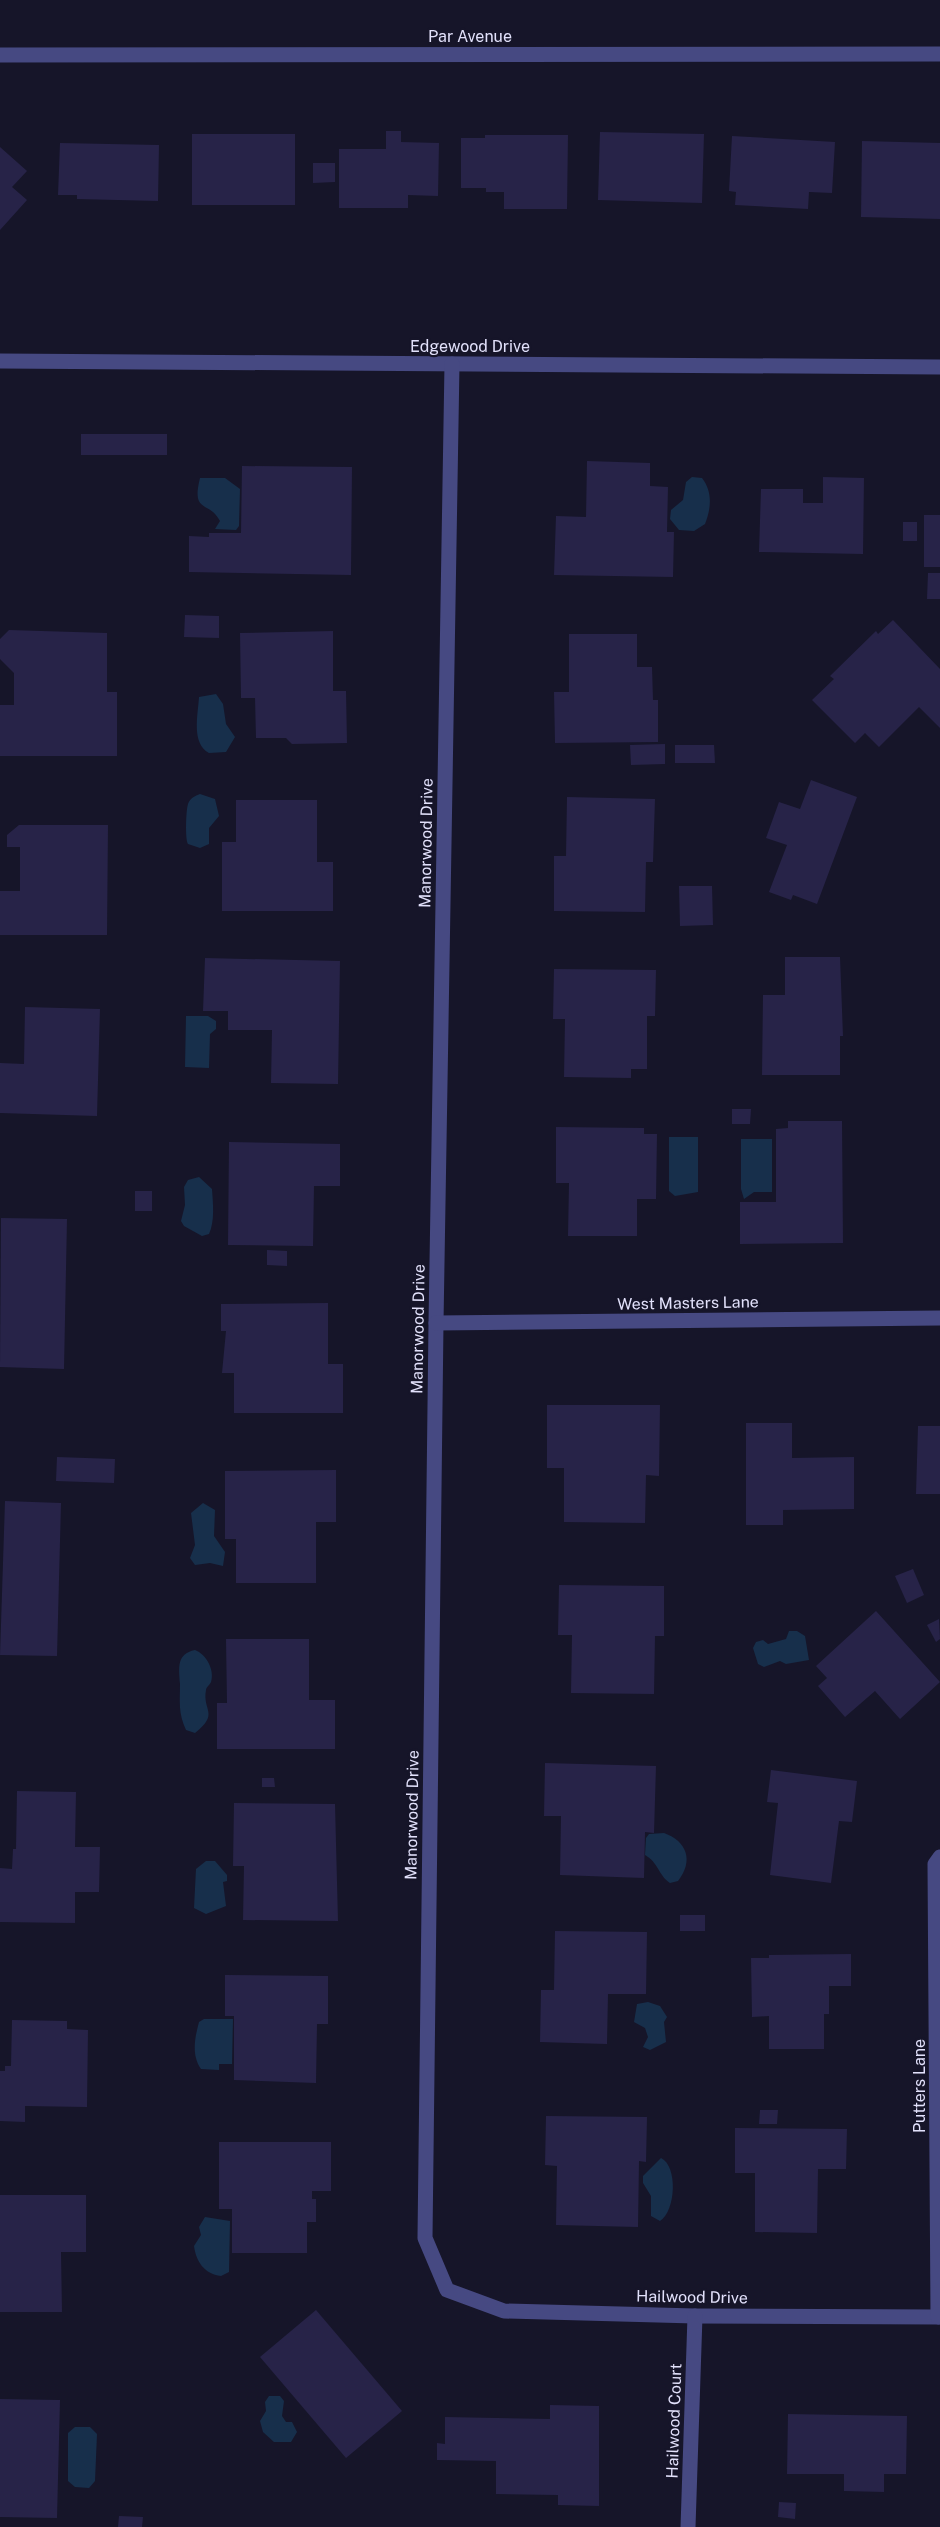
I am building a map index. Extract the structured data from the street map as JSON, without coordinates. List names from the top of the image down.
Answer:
{
  "streets": {
    "street": [
      "Par Avenue",
      "Edgewood Drive",
      "Manorwood Drive",
      "West Masters Lane",
      "Putters Lane",
      "Hailwood Drive",
      "Hailwood Court"
    ]
  },
  "crossings": [
    ["Edgewood Drive", "Manorwood Drive"],
    ["Manorwood Drive", "West Masters Lane"],
    ["Manorwood Drive", "Hailwood Drive"],
    ["Putters Lane", "Hailwood Drive"],
    ["Hailwood Drive", "Hailwood Court"]
  ]
}
